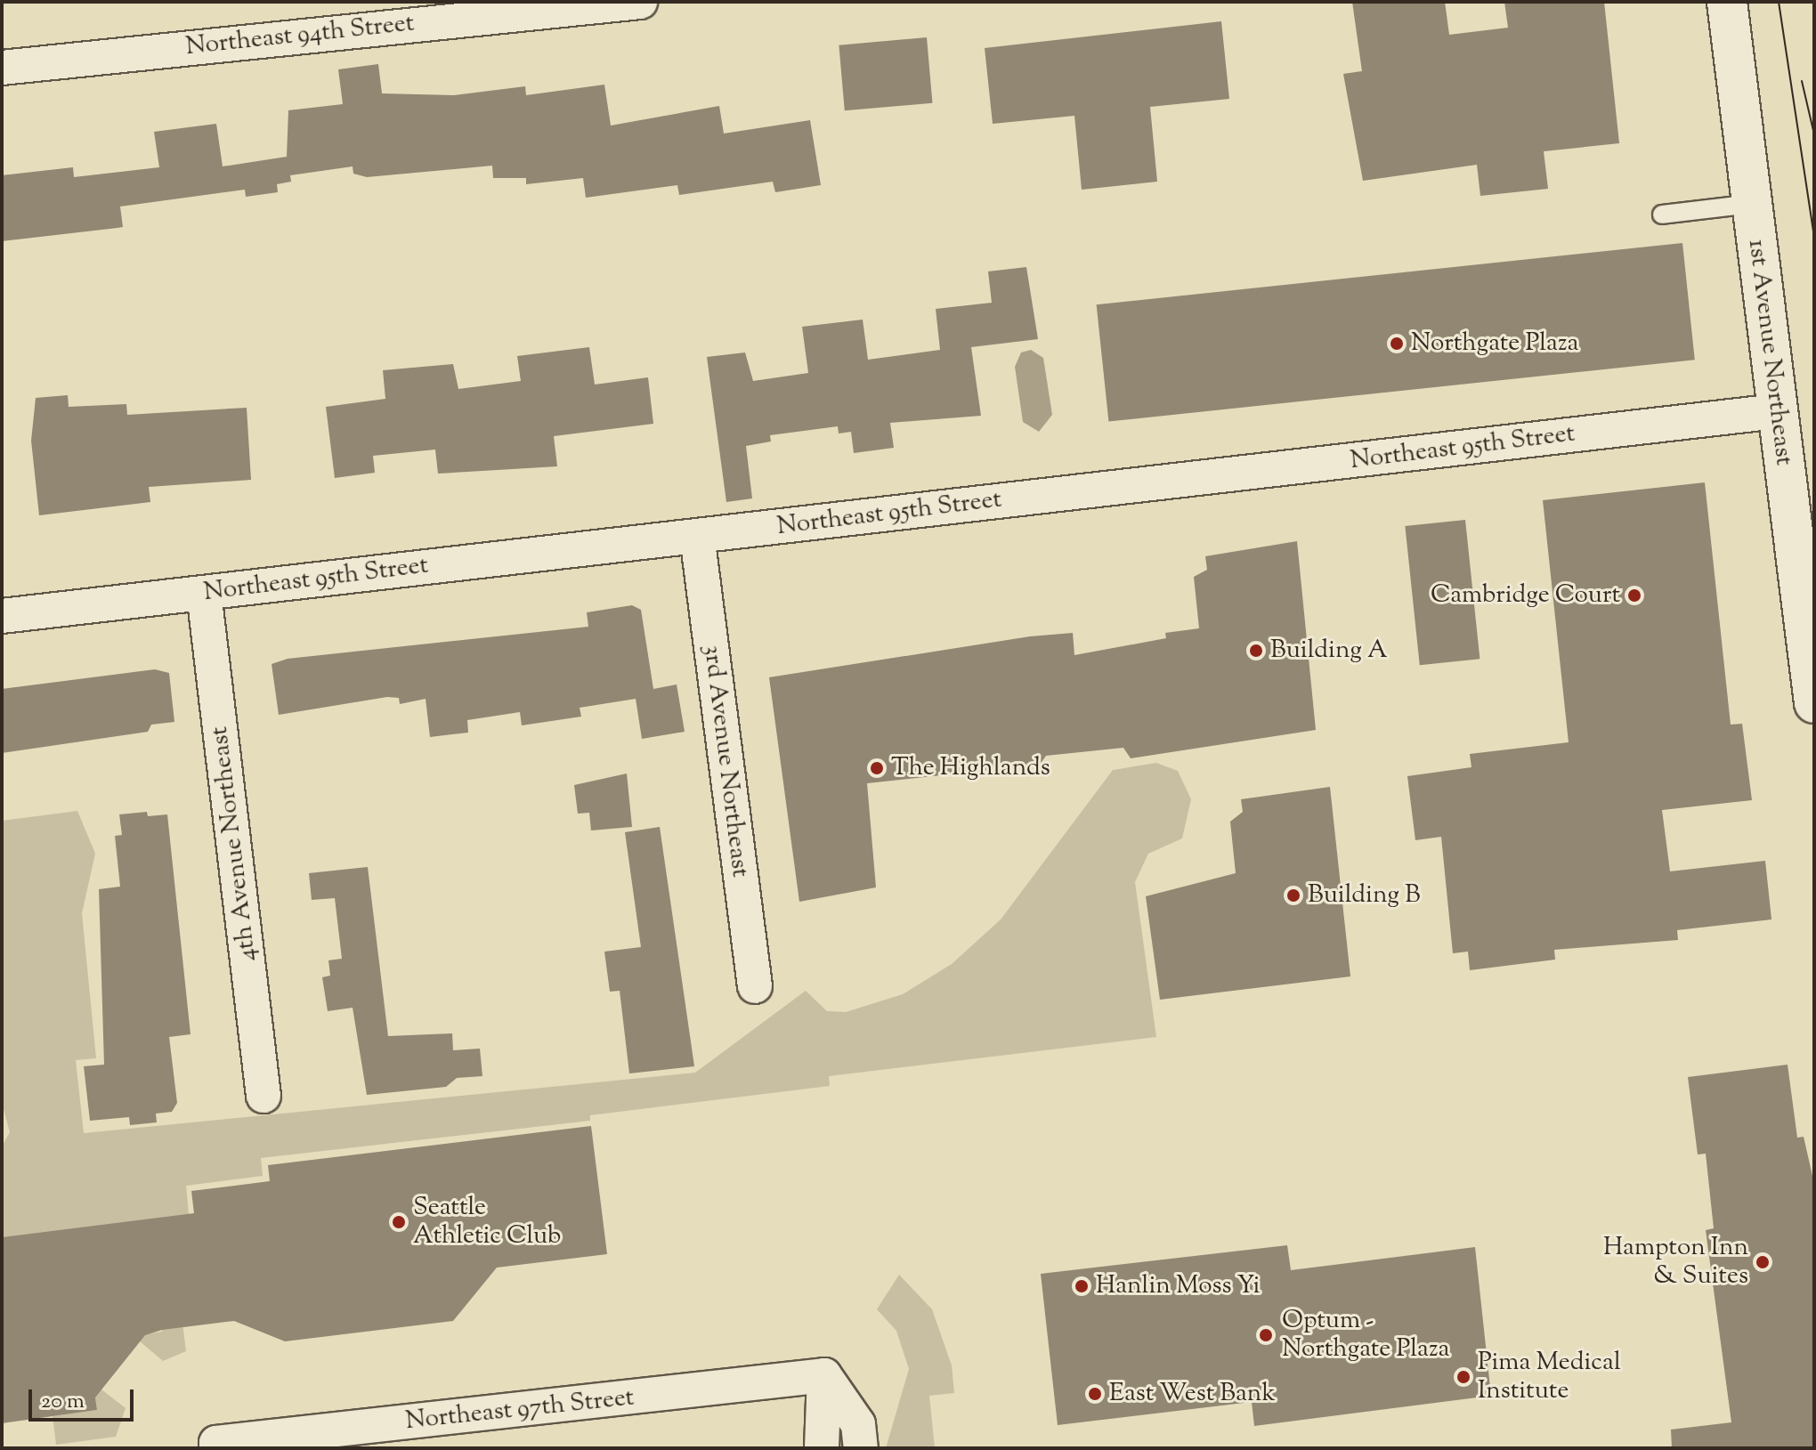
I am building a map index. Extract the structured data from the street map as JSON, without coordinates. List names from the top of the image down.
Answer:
{
  "streets": {
    "street": [
      "Northeast 94th Street",
      "1st Avenue Northeast",
      "Northeast 95th Street",
      "3rd Avenue Northeast",
      "4th Avenue Northeast",
      "Northeast 97th Street"
    ]
  },
  "crossings": [
    ["1st Avenue Northeast", "Northeast 95th Street"],
    ["Northeast 95th Street", "3rd Avenue Northeast"],
    ["Northeast 95th Street", "4th Avenue Northeast"]
  ],
  "places": [
    "Northgate Plaza",
    "Cambridge Court",
    "Building A",
    "The Highlands",
    "Building B",
    "Seattle Athletic Club",
    "Hampton Inn & Suites",
    "Hanlin Moss Yi",
    "Optum - Northgate Plaza",
    "Pima Medical Institute",
    "East West Bank"
  ],
  "scale_bar": "20 m"
}
